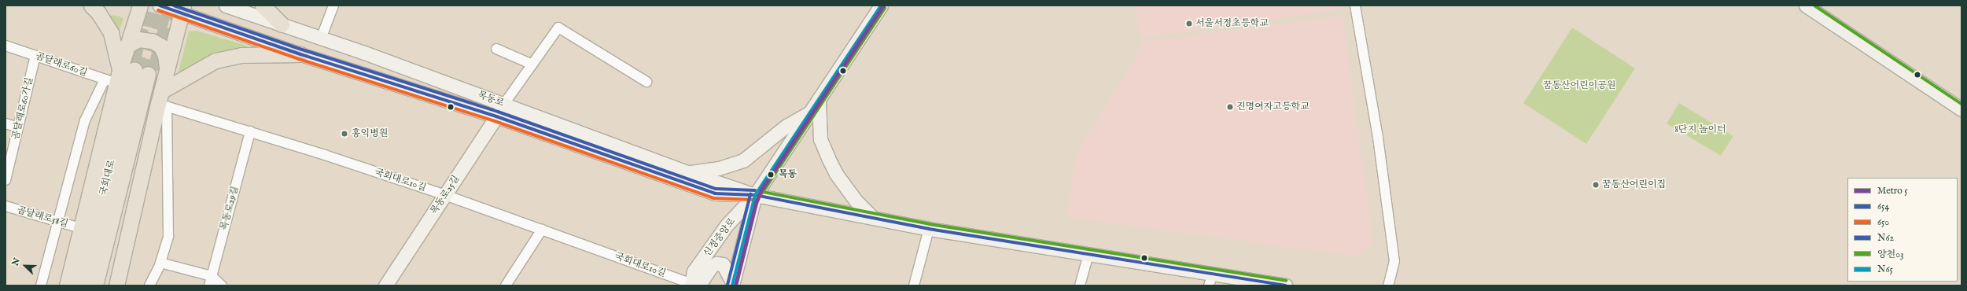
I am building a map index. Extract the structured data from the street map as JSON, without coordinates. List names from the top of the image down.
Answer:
{
  "streets": {
    "main road": [
      "목동로",
      "국회대로",
      "목동로25길",
      "신정중앙로"
    ],
    "street": [
      "곰달래로60길",
      "곰달래로60가길",
      "국회대로10길",
      "목동로29길",
      "곰달래로58길"
    ]
  },
  "crossings": [
    ["곰달래로60길", "곰달래로60가길"],
    ["목동로", "목동로25길"],
    ["목동로", "신정중앙로"],
    ["국회대로10길", "목동로25길"],
    ["국회대로10길", "목동로29길"],
    ["국회대로10길", "신정중앙로"]
  ],
  "parks": ["꿈동산어린이공원", "8단지 놀이터"],
  "places": [
    "서울서정초등학교",
    "진명여자고등학교",
    "홍익병원",
    "목동",
    "꿈동산어린이집"
  ],
  "lines": [
    "metro line 5",
    "transit line 654",
    "transit line N62",
    "transit line 양천03",
    "transit line N65",
    "transit line 650"
  ],
  "legend": [
    "Metro 5",
    "654",
    "650",
    "N62",
    "양천03",
    "N65"
  ],
  "north": "top left"
}
